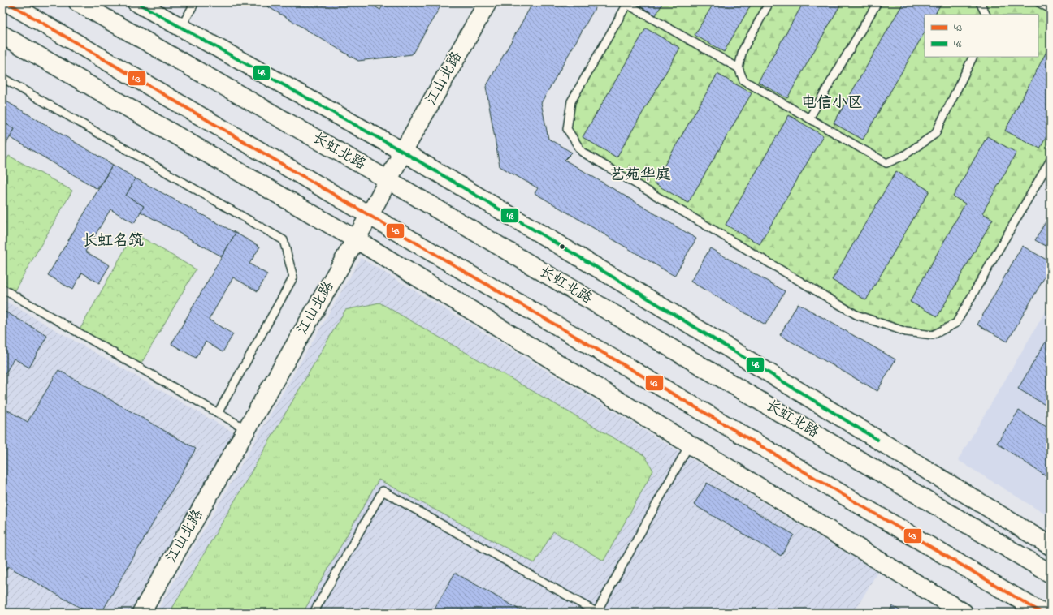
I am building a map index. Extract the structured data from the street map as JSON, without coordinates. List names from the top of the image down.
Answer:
{
  "streets": {
    "main road": ["江山北路", "长虹北路"]
  },
  "crossings": [
    ["江山北路", "长虹北路"]
  ],
  "districts": ["电信小区", "艺苑华庭", "长虹名筑"],
  "lines": ["transit line 43", "transit line 48"],
  "legend": ["43", "48"]
}
